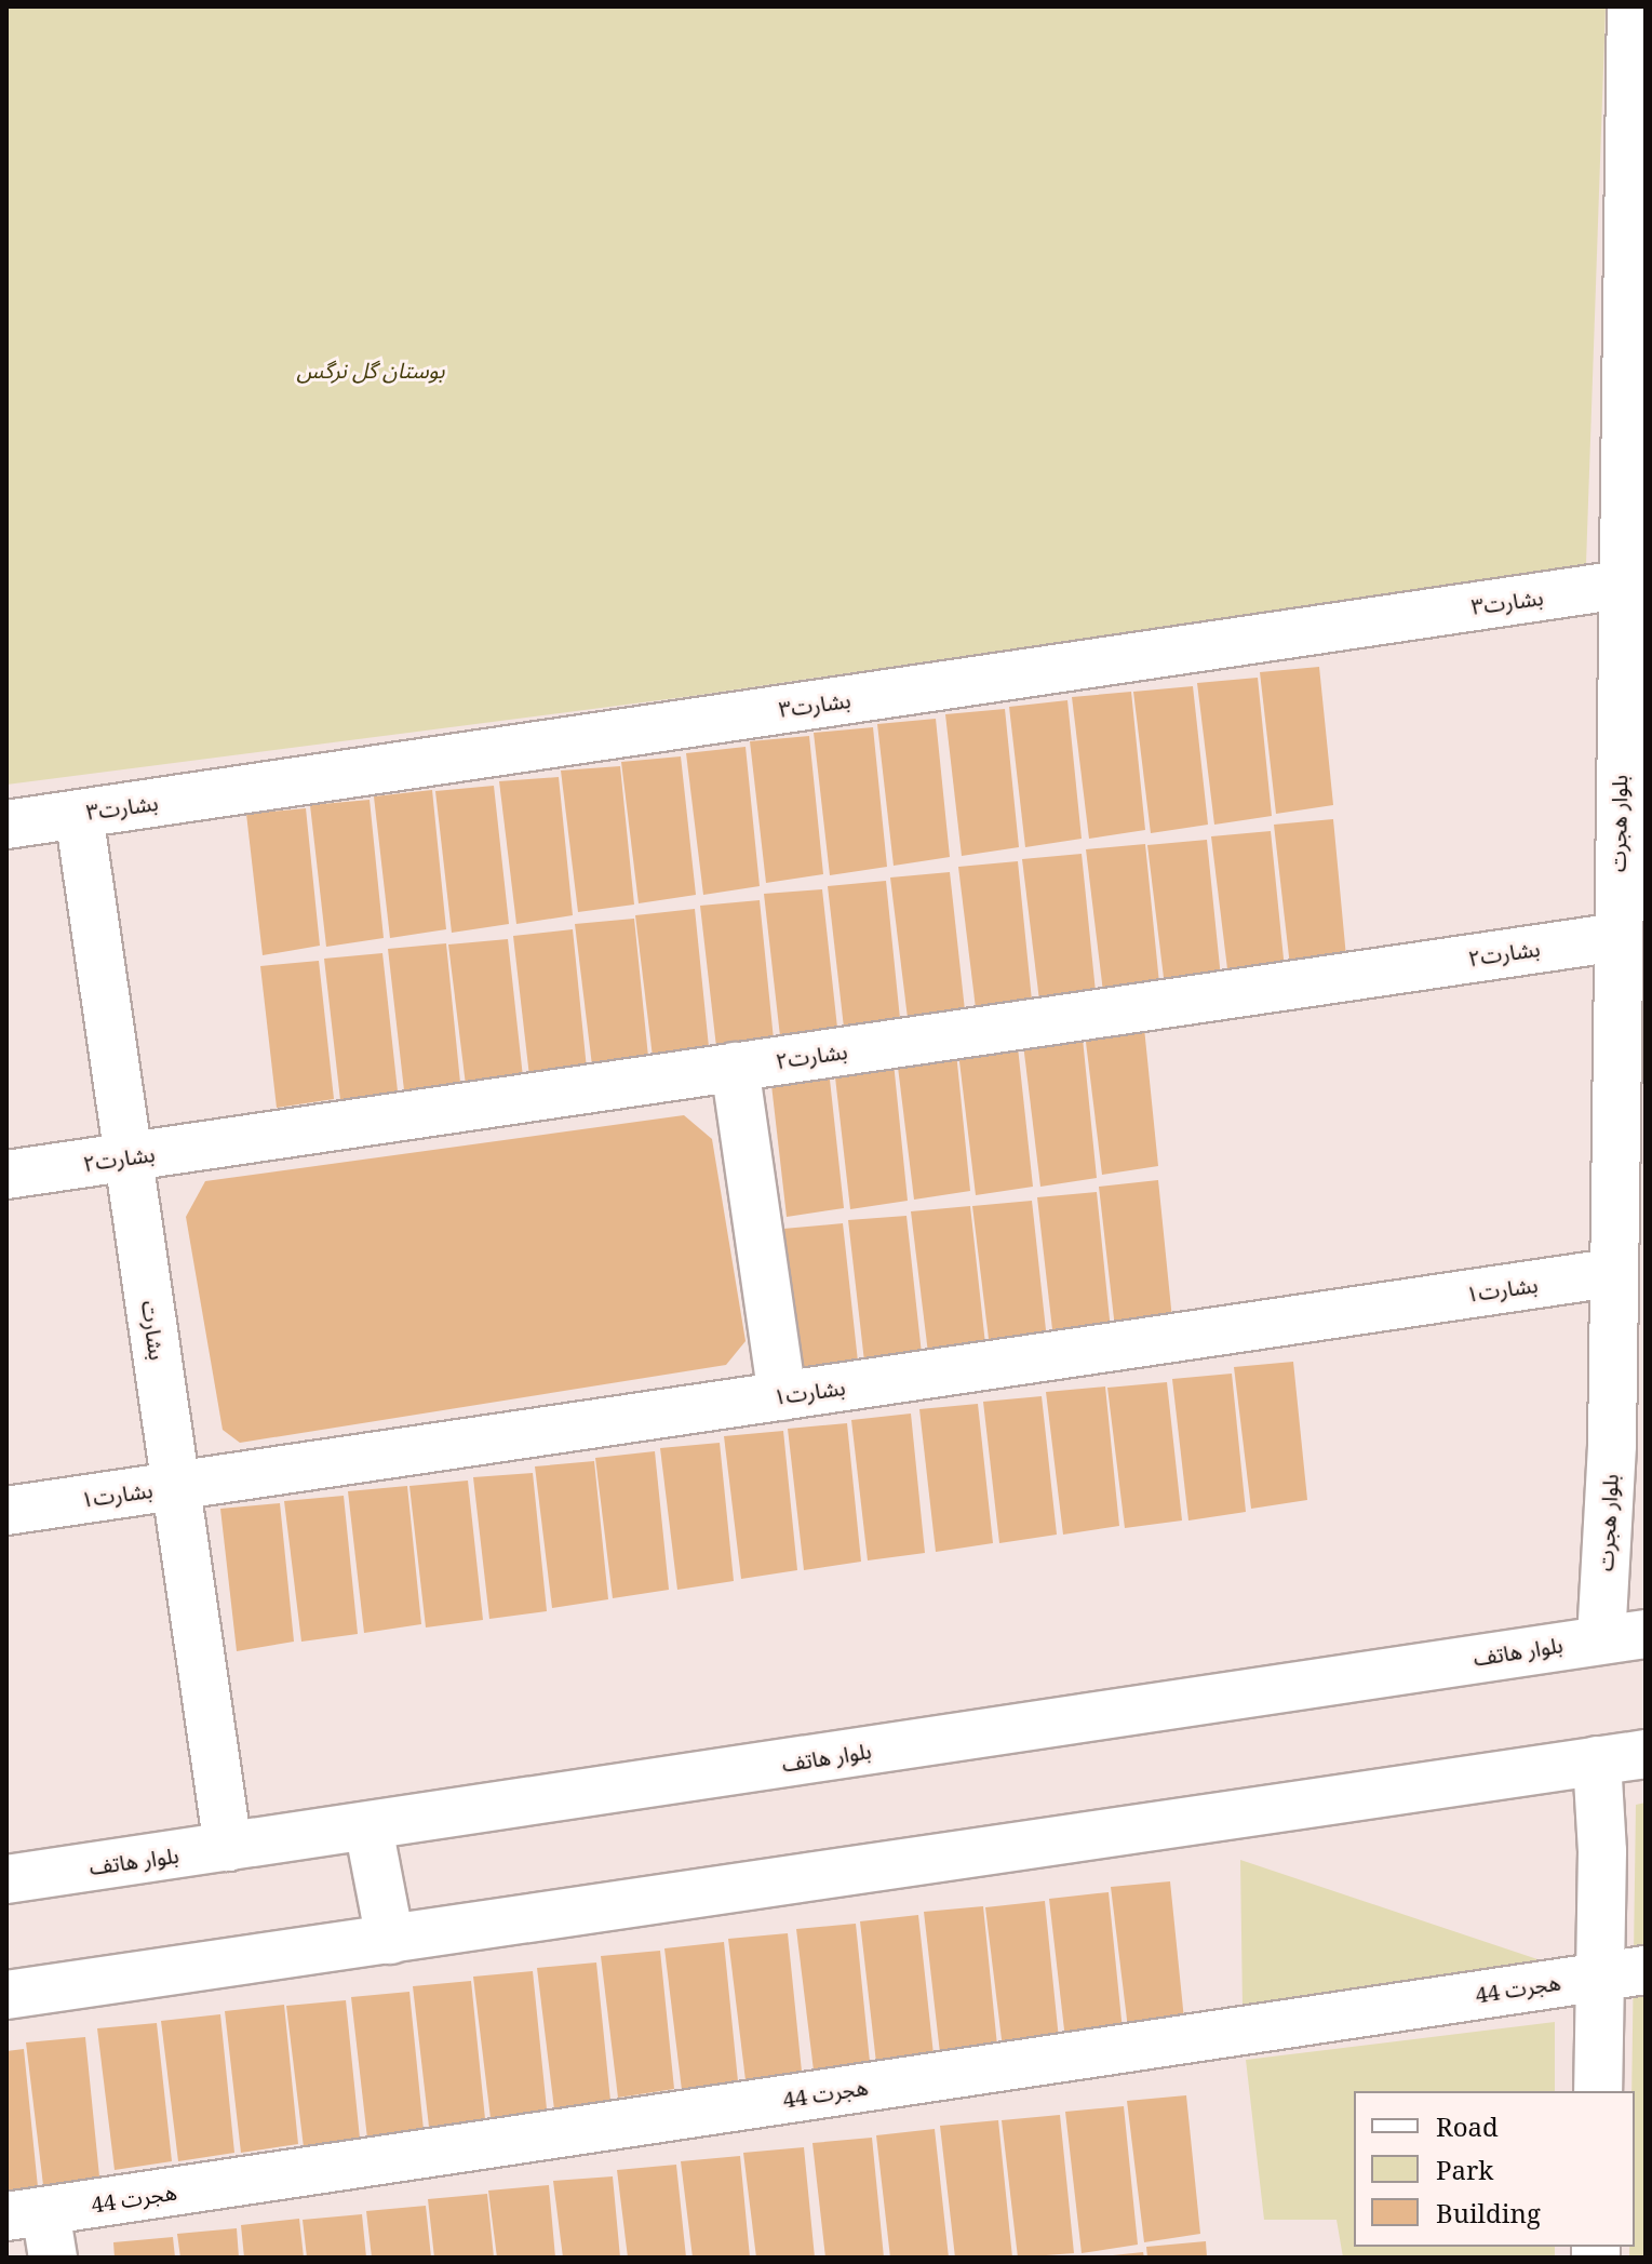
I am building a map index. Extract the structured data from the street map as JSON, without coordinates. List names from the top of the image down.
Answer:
{
  "streets": {
    "street": [
      "بشارت۳",
      "بلوار هجرت",
      "بشارت۲",
      "بشارت۱",
      "بشارت",
      "بلوار هاتف",
      "هجرت 44"
    ]
  },
  "crossings": [
    ["بشارت۳", "بلوار هجرت"],
    ["بشارت۳", "بشارت"],
    ["بلوار هجرت", "بشارت۲"],
    ["بلوار هجرت", "بشارت۱"],
    ["بلوار هجرت", "بلوار هاتف"],
    ["بشارت۲", "بشارت"],
    ["بشارت۱", "بشارت"],
    ["بشارت", "بلوار هاتف"]
  ],
  "parks": ["بوستان گل نرگس"],
  "legend": ["Road", "Park", "Building"]
}
